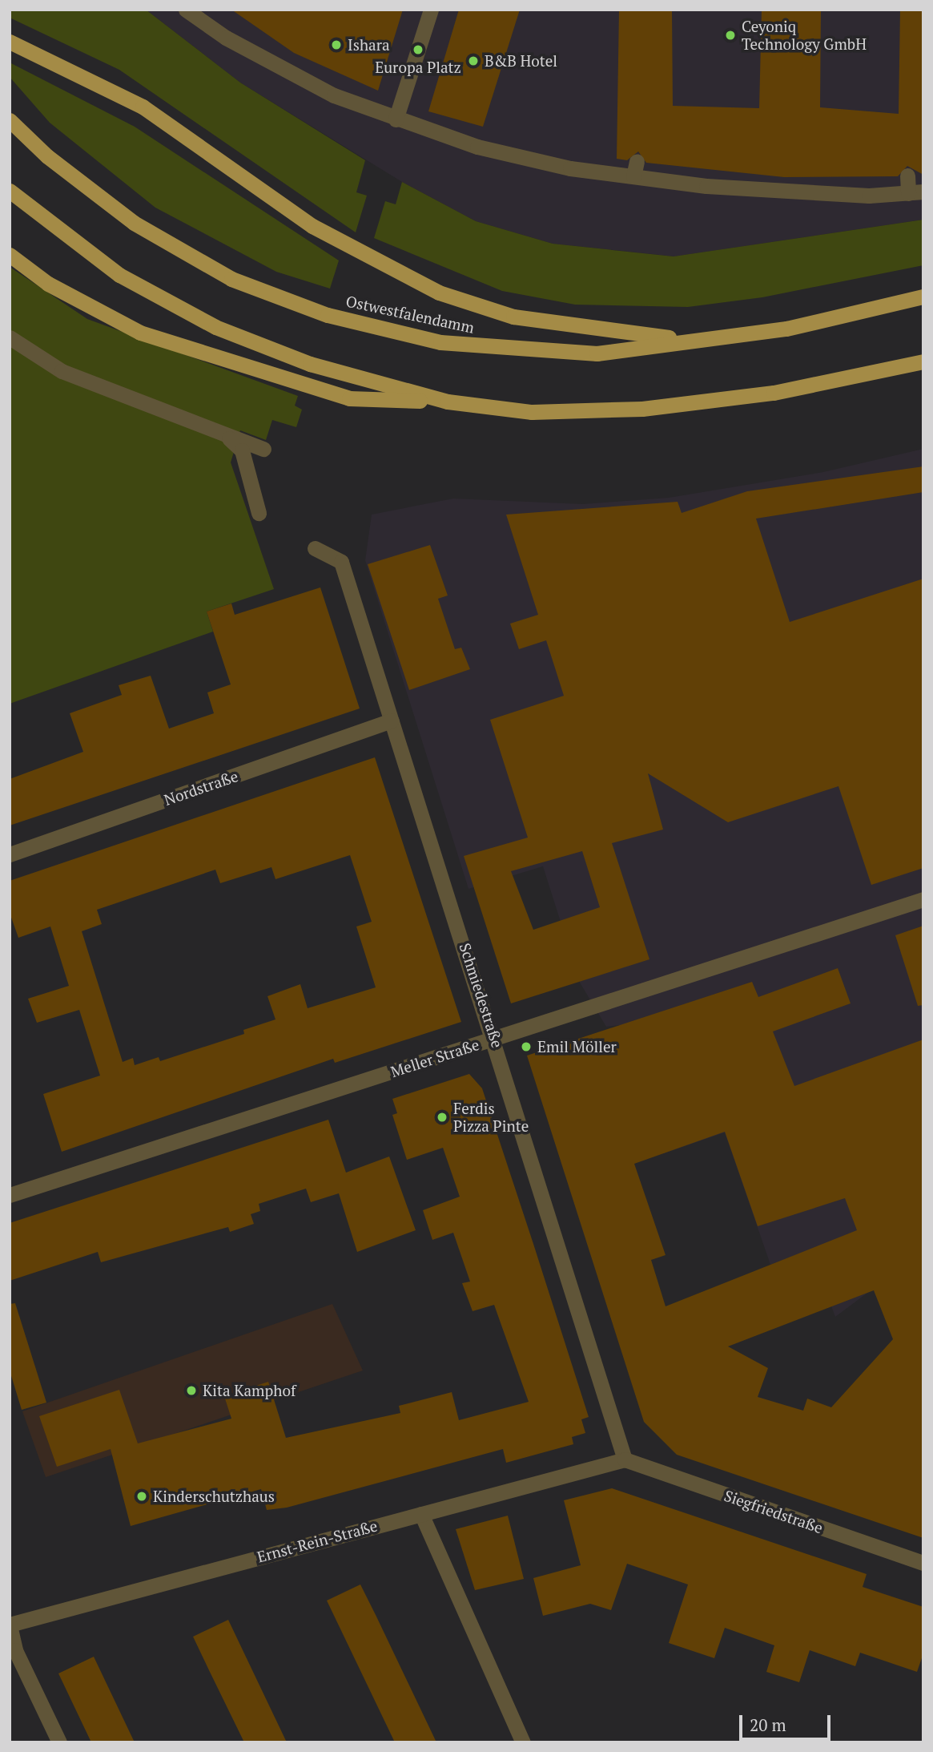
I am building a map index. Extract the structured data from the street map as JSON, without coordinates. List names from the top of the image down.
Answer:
{
  "streets": {
    "highway": ["Ostwestfalendamm"],
    "street": [
      "Nordstraße",
      "Schmiedestraße",
      "Meller Straße",
      "Siegfriedstraße",
      "Ernst-Rein-Straße"
    ]
  },
  "crossings": [
    ["Nordstraße", "Schmiedestraße"],
    ["Schmiedestraße", "Meller Straße"],
    ["Schmiedestraße", "Siegfriedstraße"],
    ["Schmiedestraße", "Ernst-Rein-Straße"],
    ["Siegfriedstraße", "Ernst-Rein-Straße"]
  ],
  "places": [
    "Ceyoniq Technology GmbH",
    "Ishara",
    "Europa Platz",
    "B&B Hotel",
    "Emil Möller",
    "Ferdis Pizza Pinte",
    "Kita Kamphof",
    "Kinderschutzhaus"
  ],
  "scale_bar": "20 m"
}
